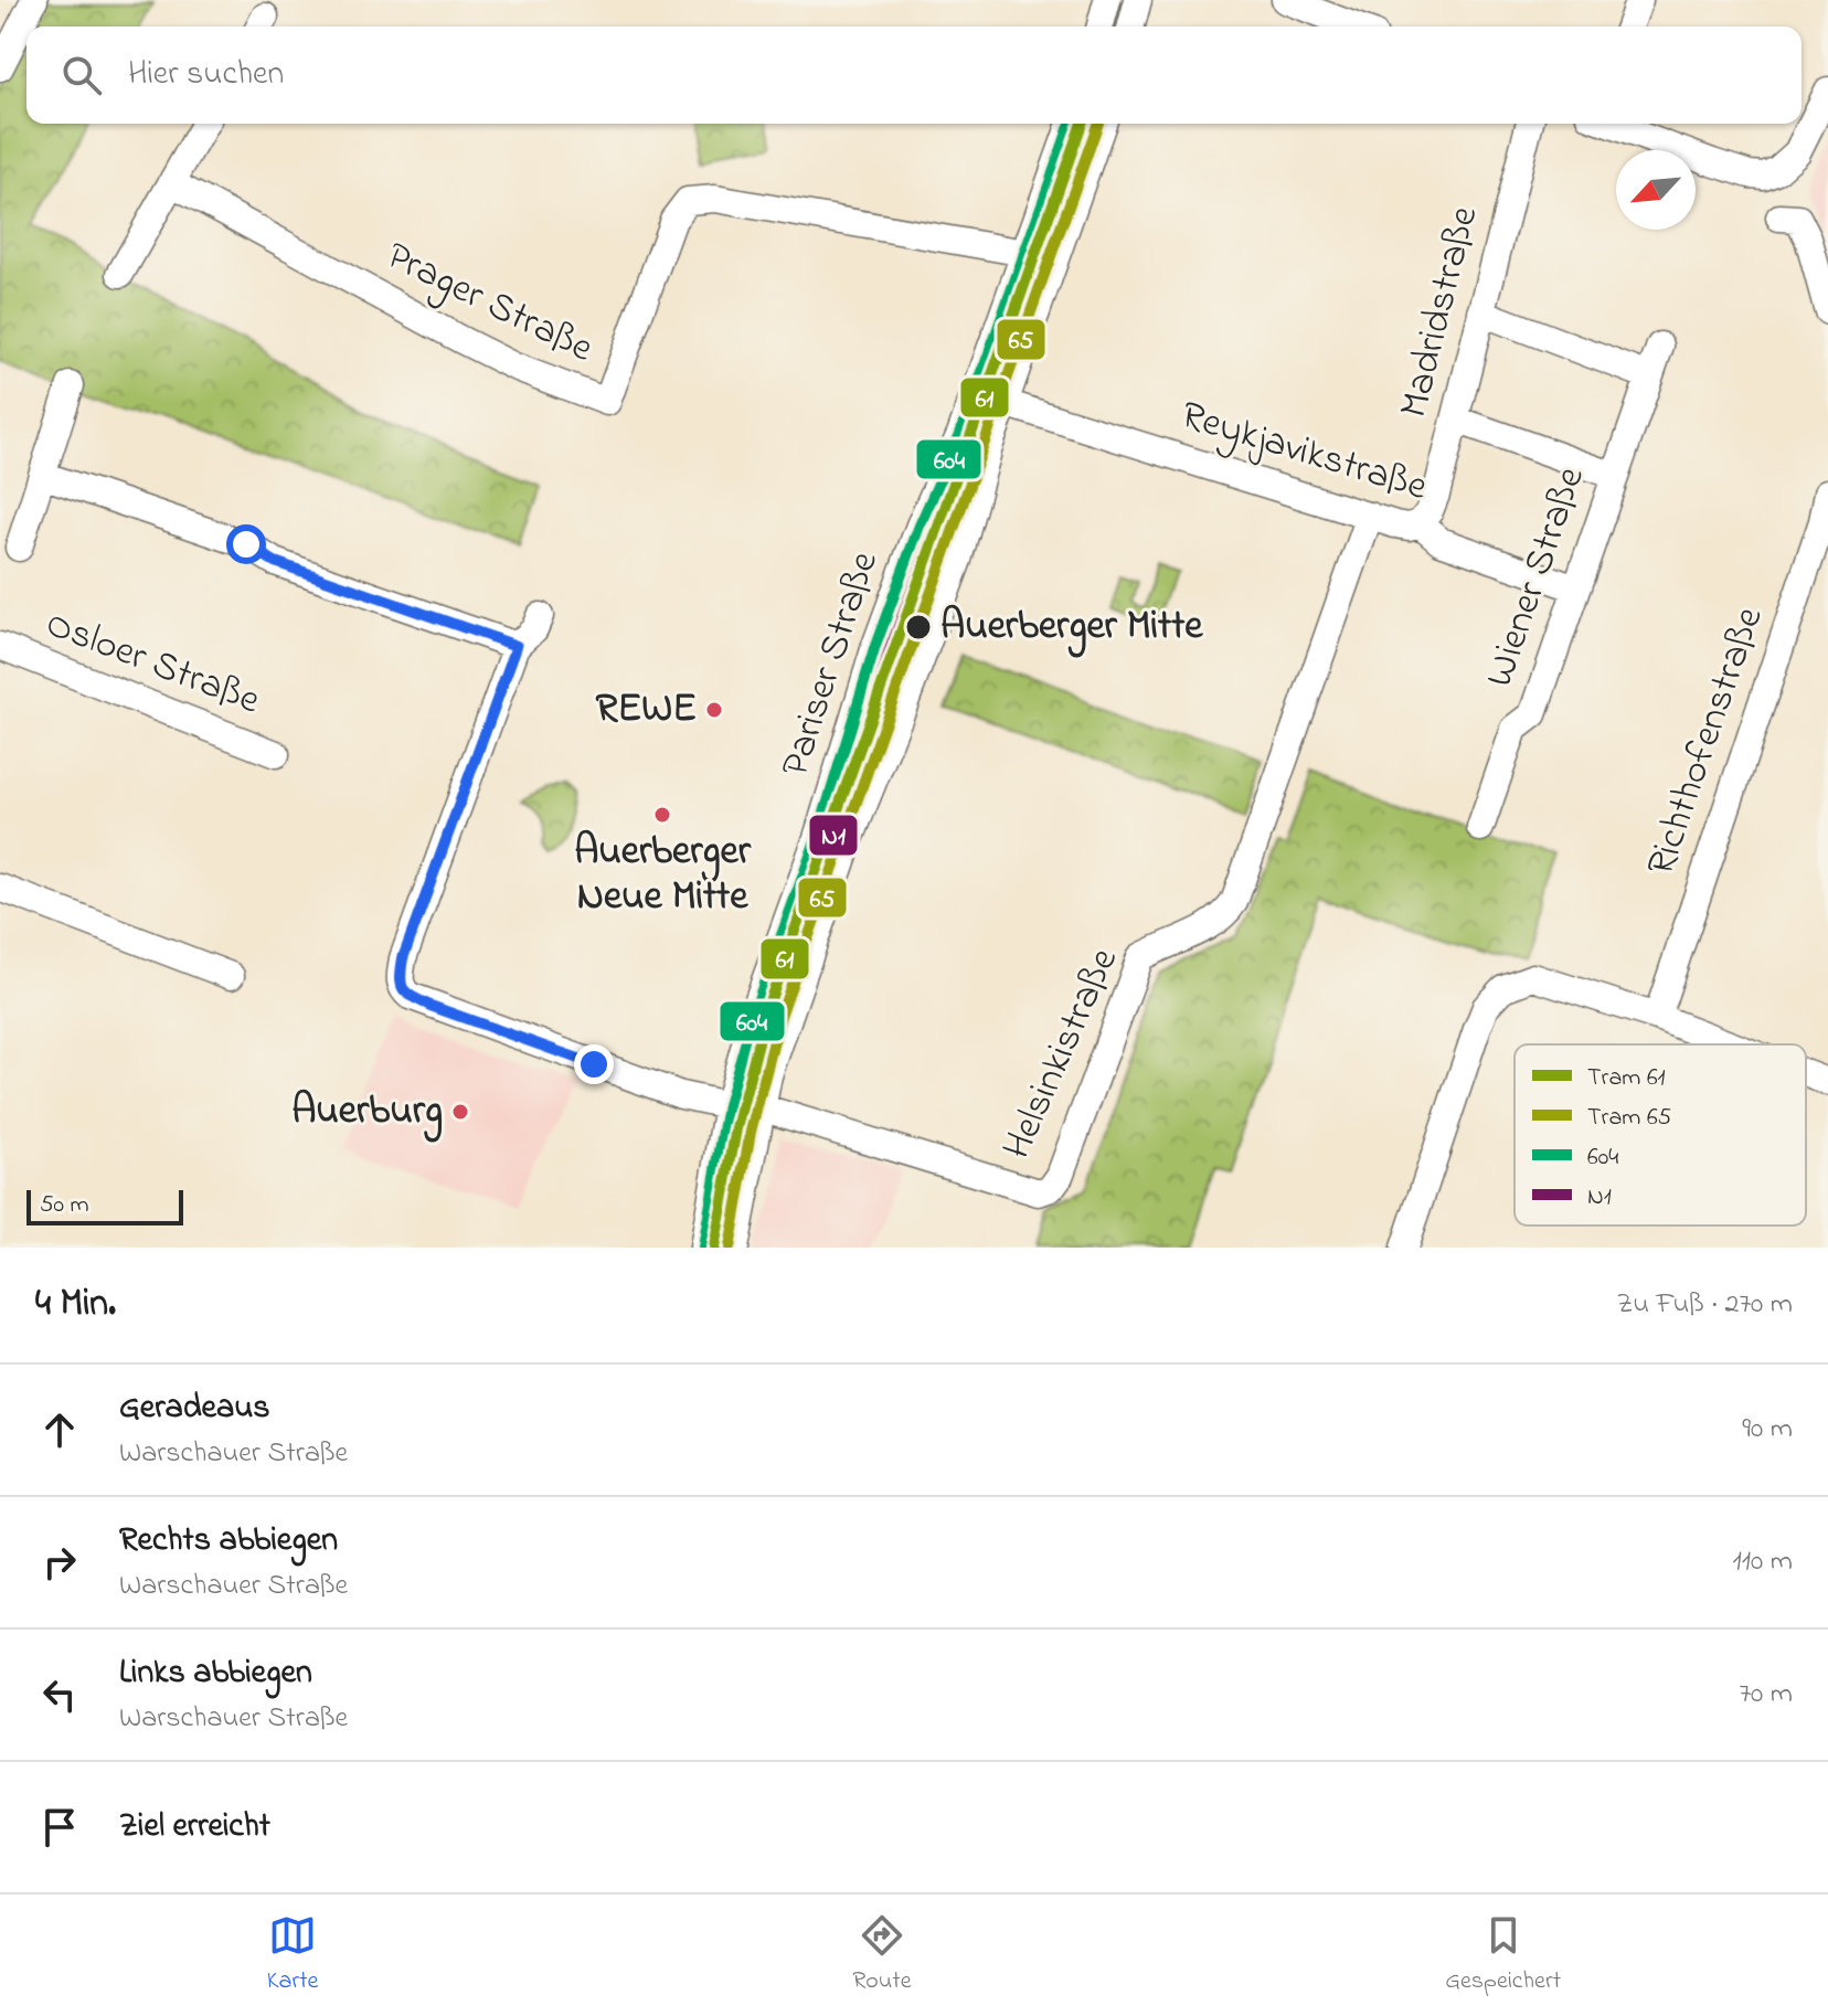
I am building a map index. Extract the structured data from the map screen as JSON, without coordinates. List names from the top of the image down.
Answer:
{
  "streets": {
    "street": [
      "Prager Straße",
      "Madridstraße",
      "Reykjavikstraße",
      "Wiener Straße",
      "Osloer Straße",
      "Pariser Straße",
      "Richthofenstraße",
      "Helsinkistraße"
    ]
  },
  "crossings": [
    ["Prager Straße", "Pariser Straße"],
    ["Madridstraße", "Reykjavikstraße"],
    ["Reykjavikstraße", "Wiener Straße"],
    ["Reykjavikstraße", "Pariser Straße"],
    ["Reykjavikstraße", "Helsinkistraße"],
    ["Pariser Straße", "Helsinkistraße"]
  ],
  "places": [
    "Auerberger Mitte",
    "REWE",
    "Auerberger Neue Mitte",
    "Auerburg"
  ],
  "lines": [
    "tram line 61",
    "tram line 65",
    "transit line 604",
    "transit line N1"
  ],
  "legend": [
    "Tram 61",
    "Tram 65",
    "604",
    "N1"
  ],
  "scale_bar": "50 m",
  "north": "bottom left",
  "page": {
    "search": "Hier suchen",
    "scale": "50 m",
    "heading": ["4 Min.", "Zu Fuß · 270 m"],
    "list": [
      ["Geradeaus", "Warschauer Straße", "90 m"],
      ["Rechts abbiegen", "Warschauer Straße", "110 m"],
      ["Links abbiegen", "Warschauer Straße", "70 m"],
      "Ziel erreicht"
    ],
    "nav": ["Karte", "Route", "Gespeichert"]
  }
}
